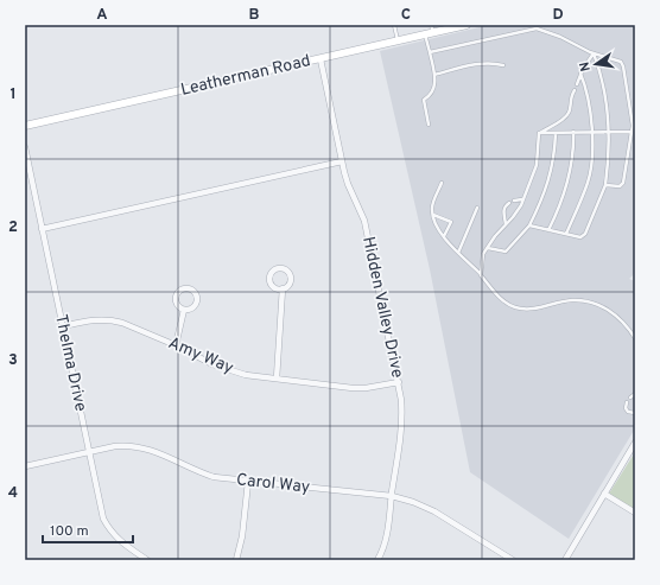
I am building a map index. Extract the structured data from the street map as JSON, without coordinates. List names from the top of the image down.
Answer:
{
  "streets": {
    "street": [
      "Leatherman Road",
      "Hidden Valley Drive",
      "Amy Way",
      "Thelma Drive",
      "Carol Way"
    ]
  },
  "crossings": [
    ["Leatherman Road", "Hidden Valley Drive"],
    ["Hidden Valley Drive", "Amy Way"],
    ["Hidden Valley Drive", "Carol Way"],
    ["Amy Way", "Thelma Drive"],
    ["Thelma Drive", "Carol Way"]
  ],
  "scale_bar": "100 m",
  "north": "left",
  "grid": {
    "columns": [
      "A",
      "B",
      "C",
      "D"
    ],
    "rows": [
      "1",
      "2",
      "3",
      "4"
    ]
  }
}
